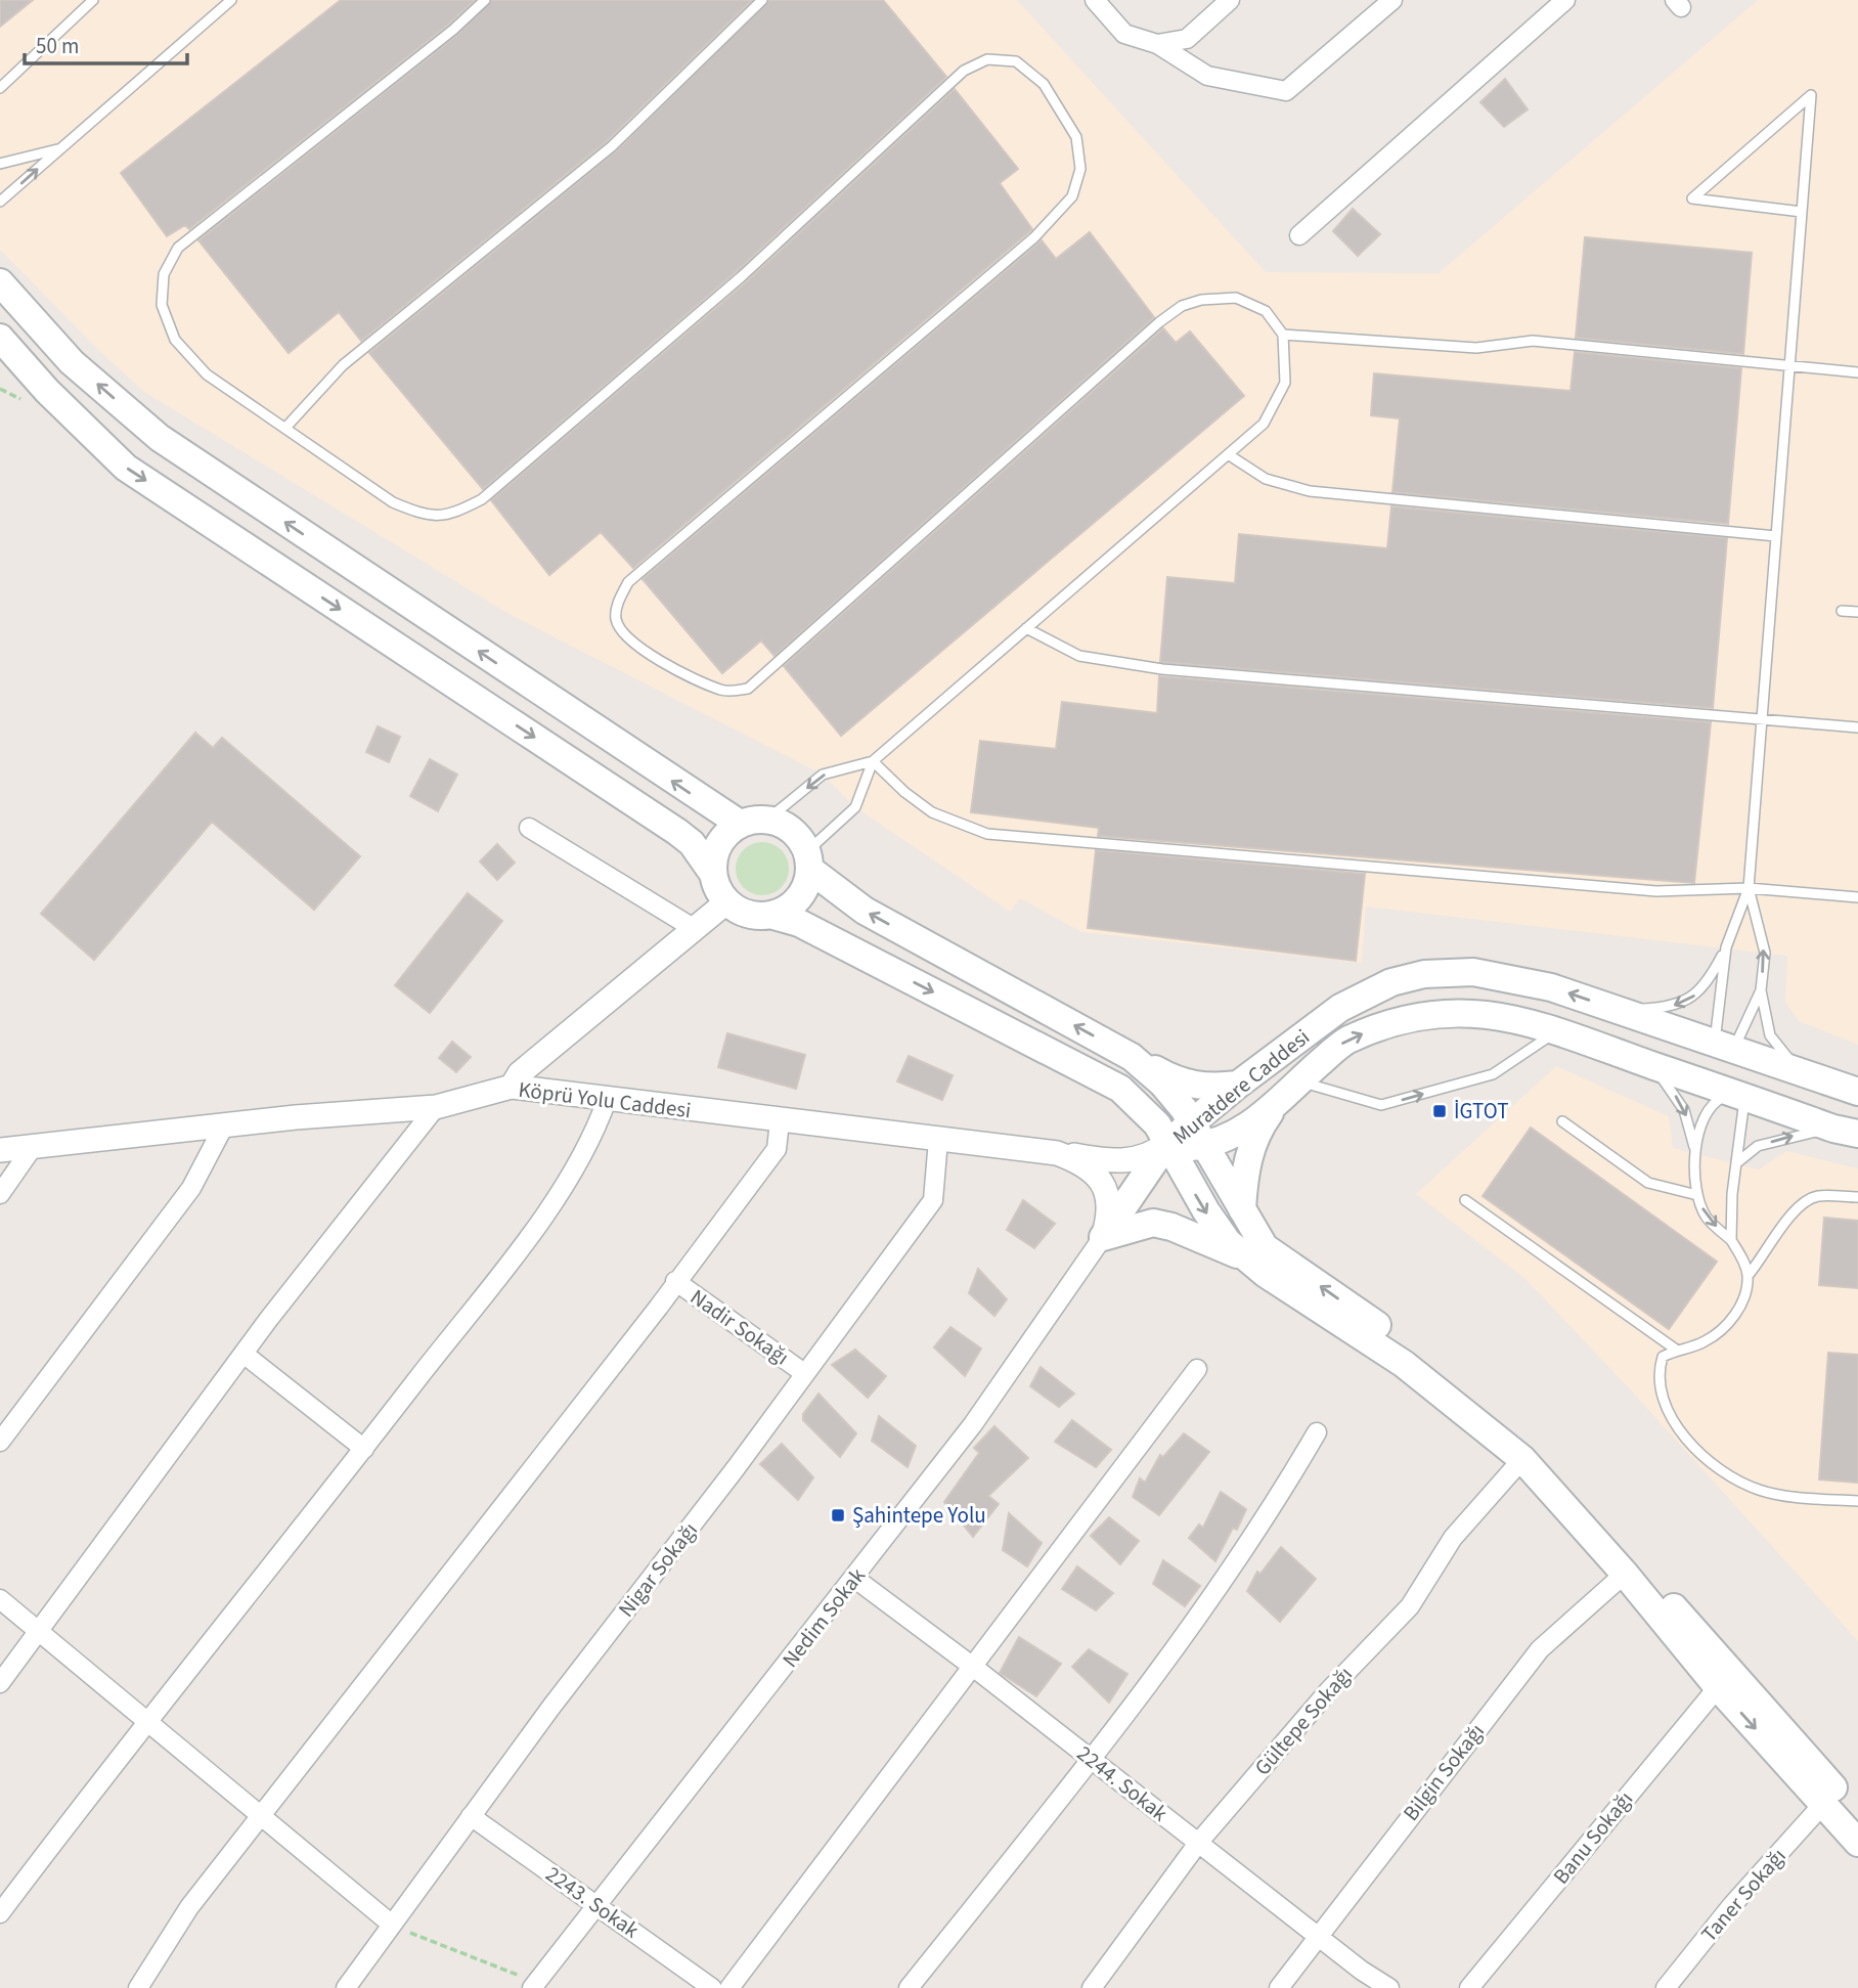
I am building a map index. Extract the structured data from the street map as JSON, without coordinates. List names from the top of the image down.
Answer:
{
  "streets": {
    "main road": ["Muratdere Caddesi"],
    "street": [
      "Köprü Yolu Caddesi",
      "Nadir Sokağı",
      "Nigar Sokağı",
      "Nedim Sokak",
      "Gültepe Sokağı",
      "Bilgin Sokağı",
      "2244. Sokak",
      "Banu Sokağı",
      "Taner Sokağı",
      "2243. Sokak"
    ]
  },
  "crossings": [
    ["Köprü Yolu Caddesi", "Nigar Sokağı"],
    ["Köprü Yolu Caddesi", "Nedim Sokak"],
    ["Nadir Sokağı", "Nigar Sokağı"],
    ["Nigar Sokağı", "2243. Sokak"],
    ["Nedim Sokak", "2244. Sokak"],
    ["Nedim Sokak", "2243. Sokak"],
    ["Gültepe Sokağı", "2244. Sokak"],
    ["Bilgin Sokağı", "2244. Sokak"]
  ],
  "places": {
    "transit": ["İGTOT", "Şahintepe Yolu"]
  },
  "scale_bar": "50 m"
}
